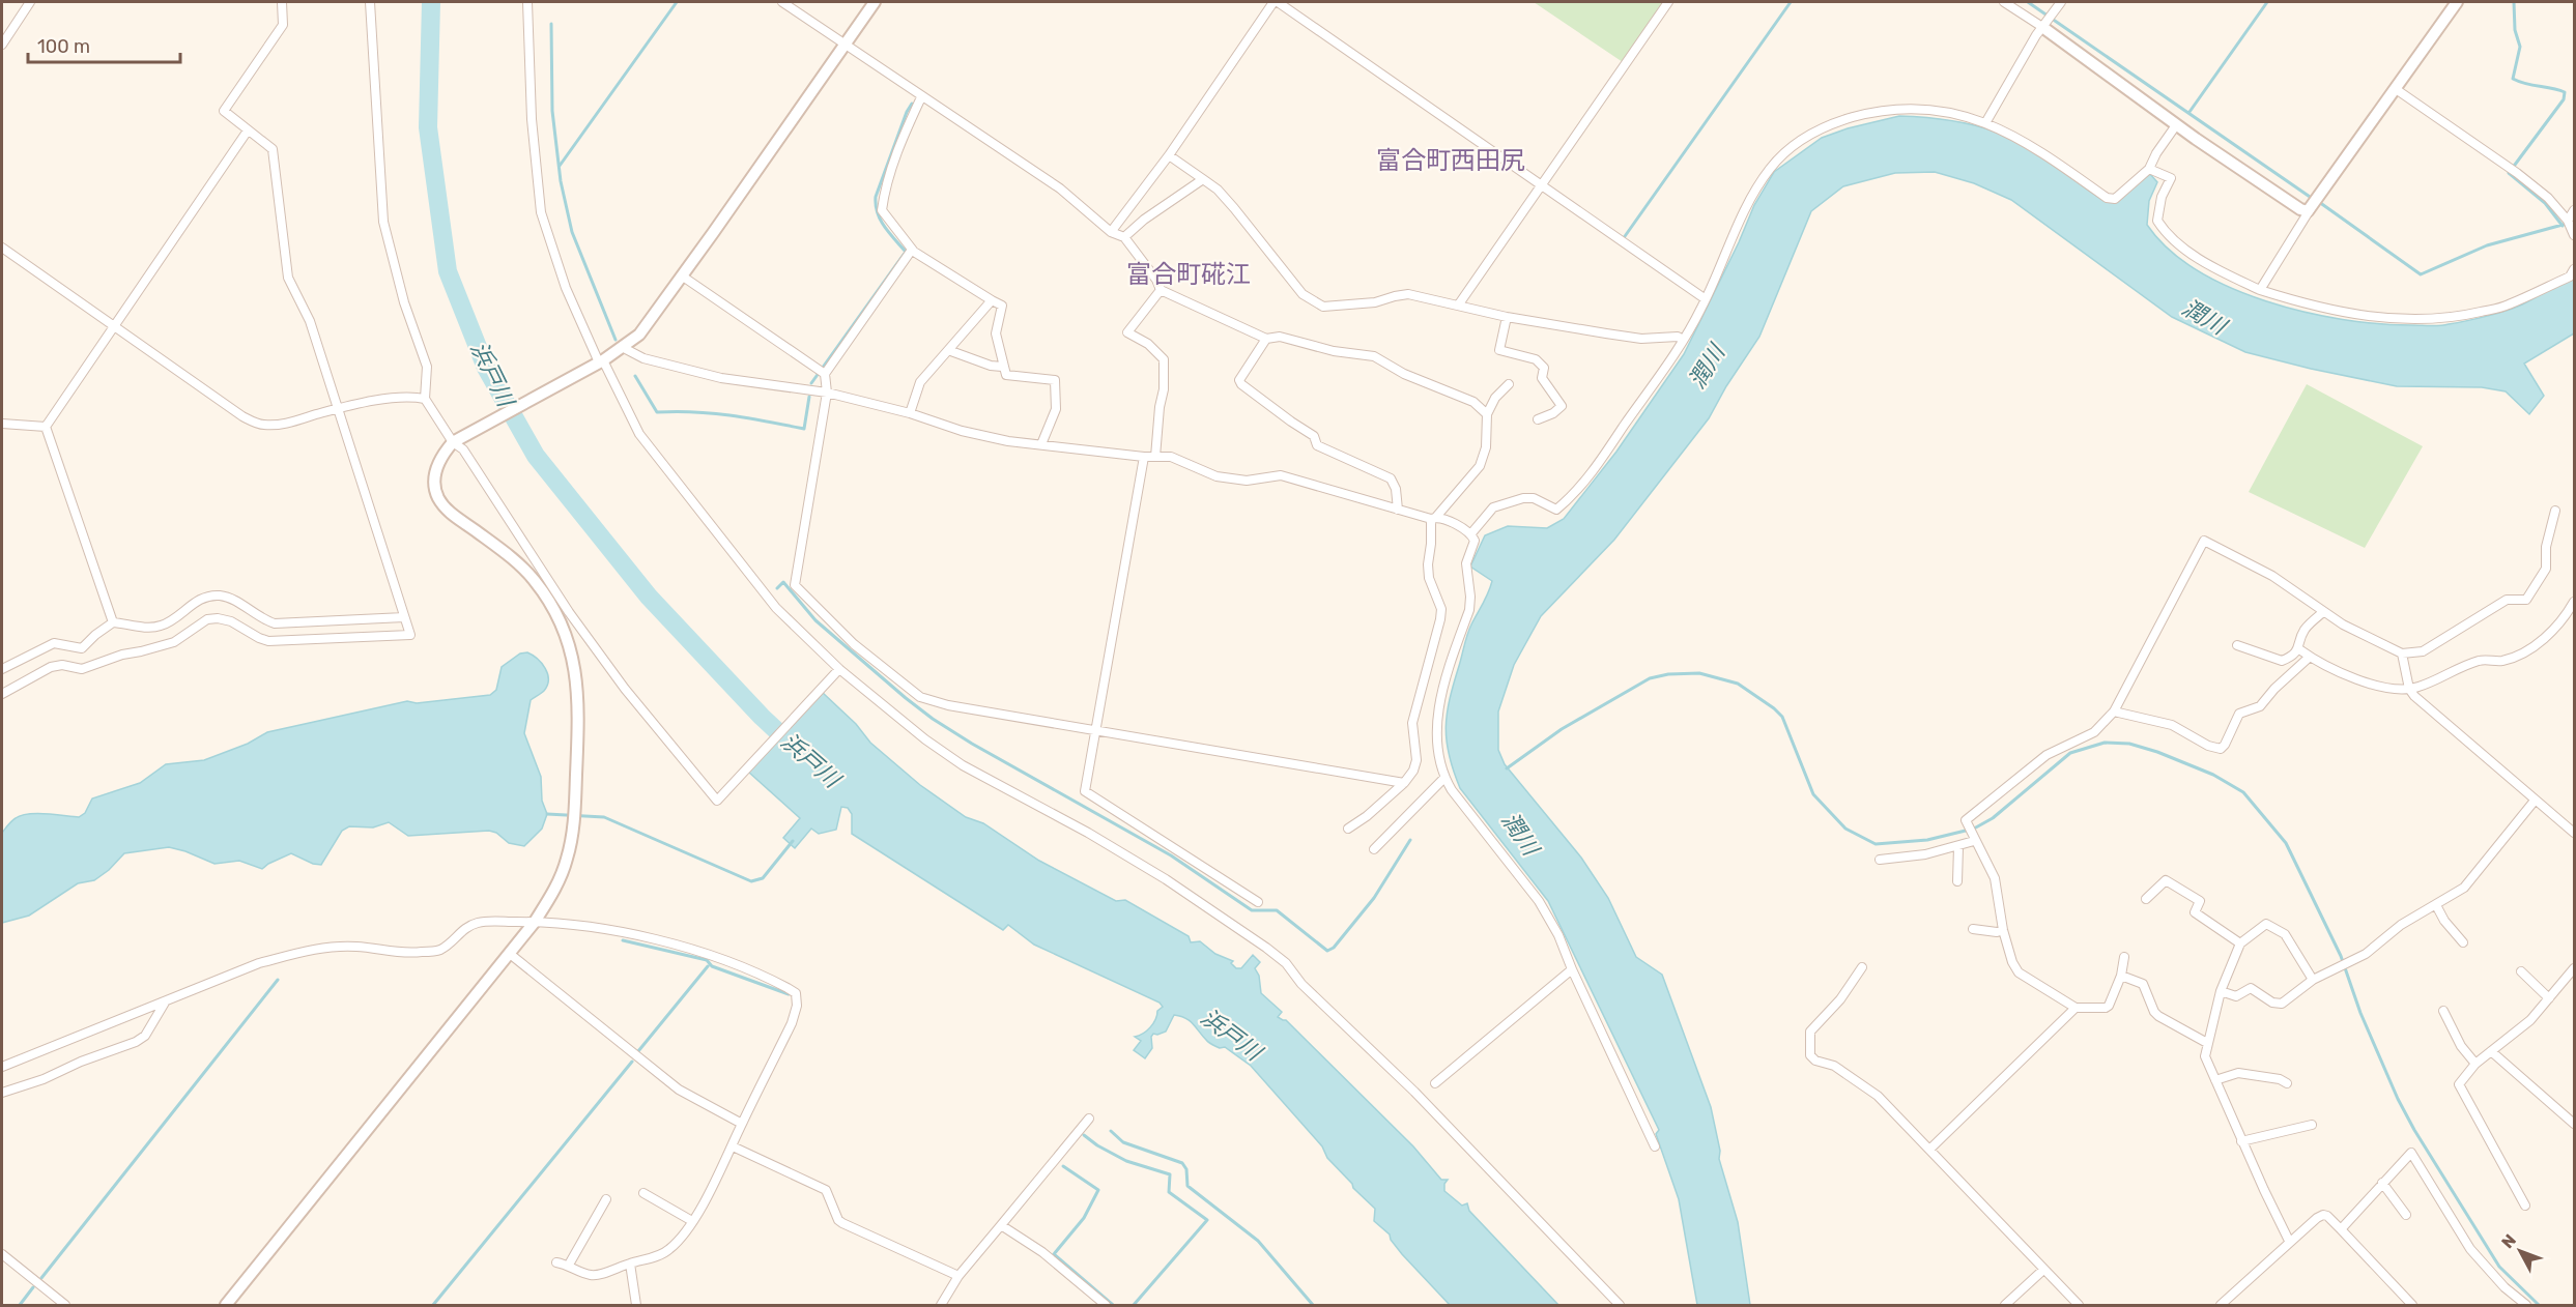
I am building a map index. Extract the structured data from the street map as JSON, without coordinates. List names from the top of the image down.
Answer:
{
  "districts": ["富合町西田尻", "富合町硴江"],
  "water": ["潤川", "浜戸川"],
  "scale_bar": "100 m",
  "north": "top left"
}
